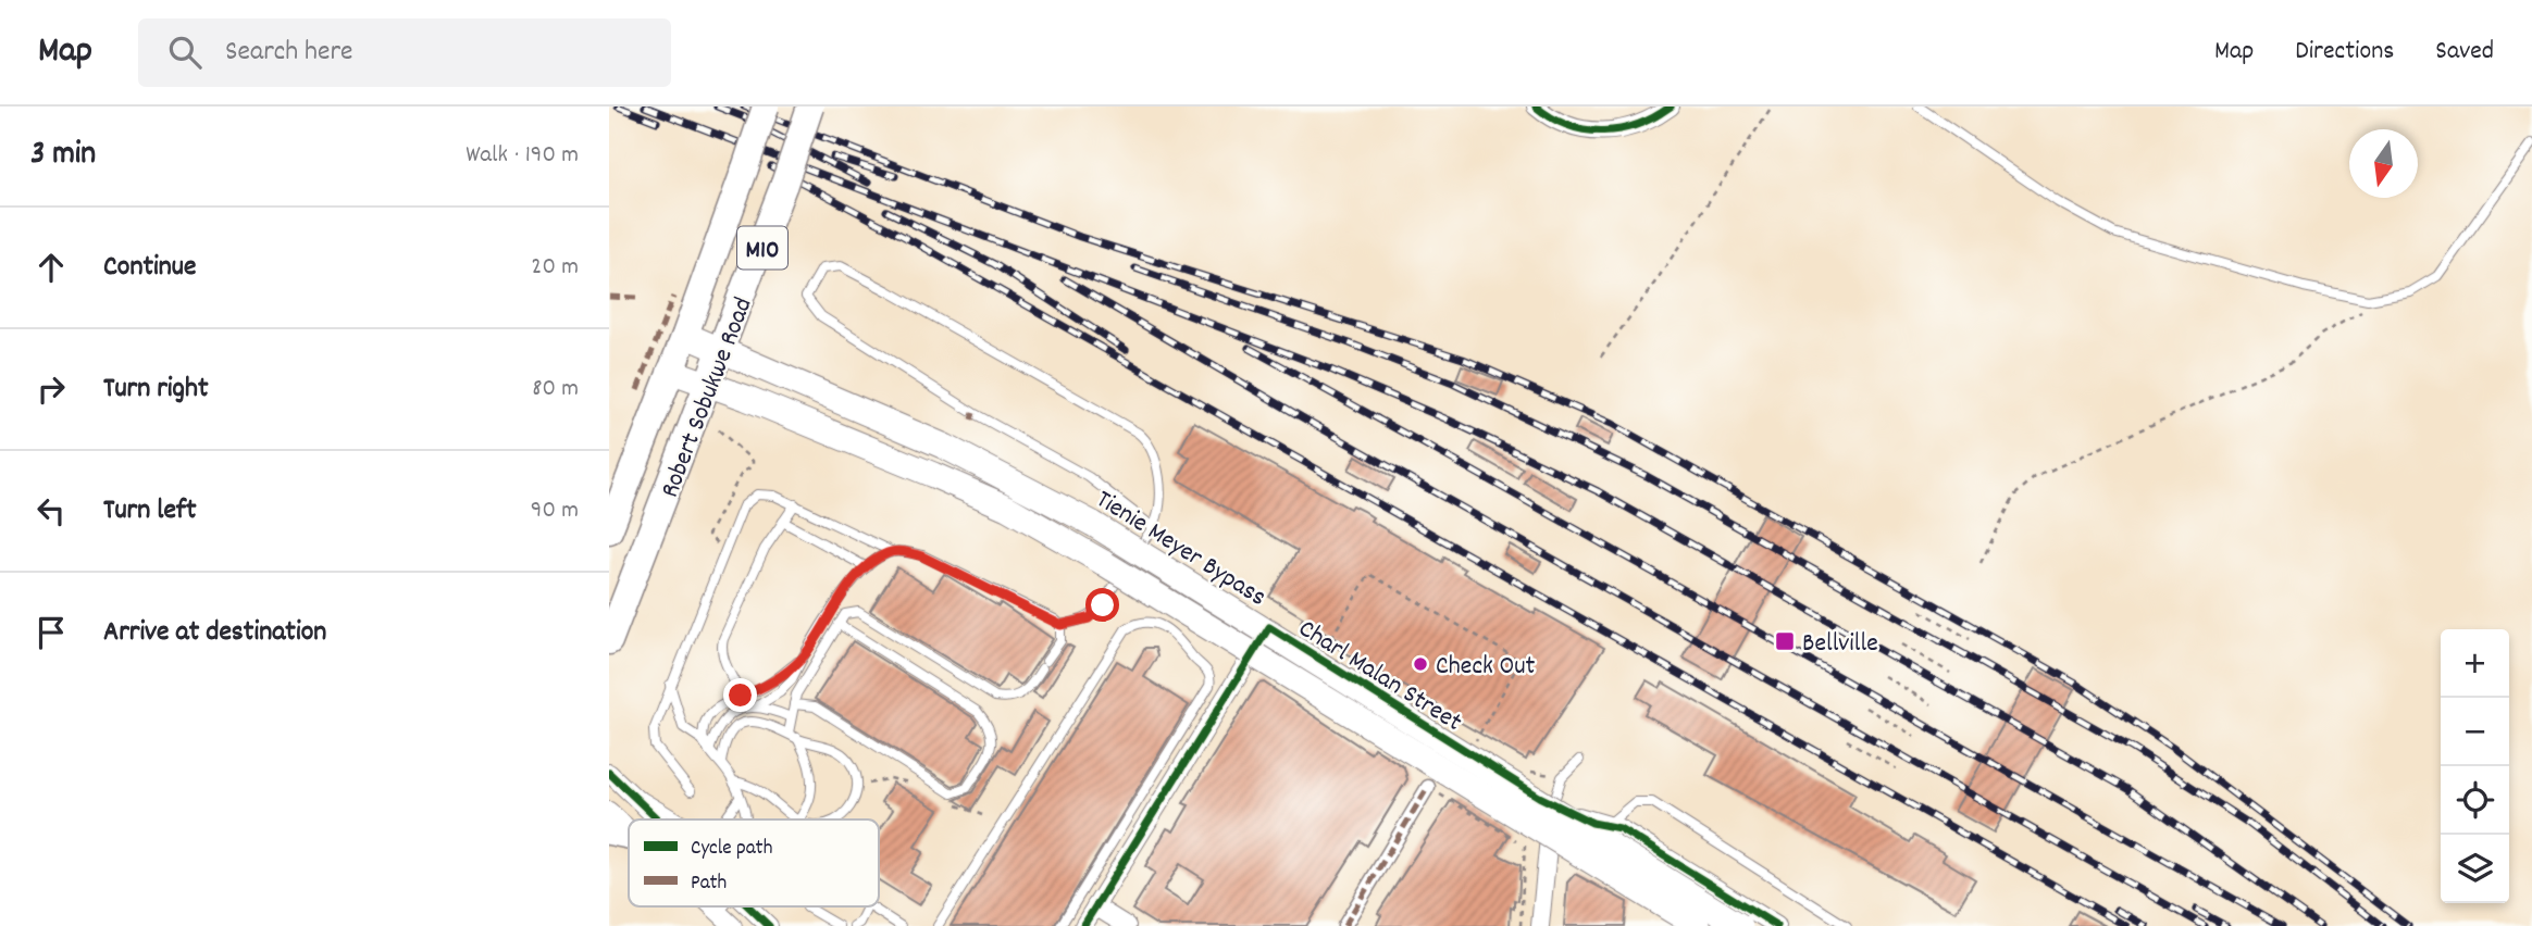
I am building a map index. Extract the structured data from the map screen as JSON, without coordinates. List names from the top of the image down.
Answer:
{
  "streets": {
    "main road": ["M10", "Robert Sobukwe Road", "Tienie Meyer Bypass"],
    "street": ["Charl Malan Street"]
  },
  "crossings": [
    ["Robert Sobukwe Road", "Tienie Meyer Bypass"],
    ["Tienie Meyer Bypass", "Charl Malan Street"]
  ],
  "places": {
    "transit": ["Bellville"],
    "other": ["Check Out"]
  },
  "legend": ["Cycle path", "Path"],
  "north": "bottom",
  "page": {
    "header": "Map",
    "search": "Search here",
    "nav": ["Map", "Directions", "Saved"],
    "heading": ["3 min", "Walk · 190 m"],
    "list": [
      ["Continue", "20 m"],
      ["Turn right", "80 m"],
      ["Turn left", "90 m"],
      "Arrive at destination"
    ],
    "map_buttons": ["+", "−"]
  }
}
